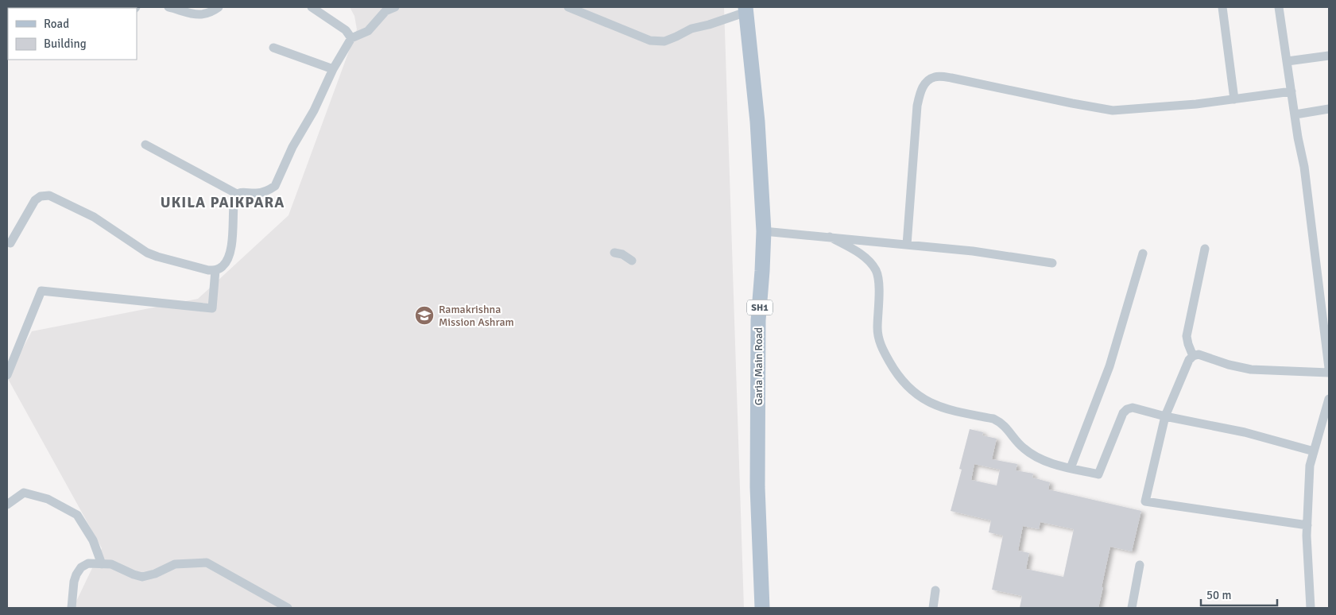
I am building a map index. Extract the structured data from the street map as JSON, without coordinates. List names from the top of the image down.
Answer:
{
  "streets": {
    "main road": ["SH1", "Garia Main Road"]
  },
  "districts": ["UKILA PAIKPARA"],
  "places": {
    "school or university": ["Ramakrishna Mission Ashram"]
  },
  "legend": ["Road", "Building"],
  "scale_bar": "50 m"
}
